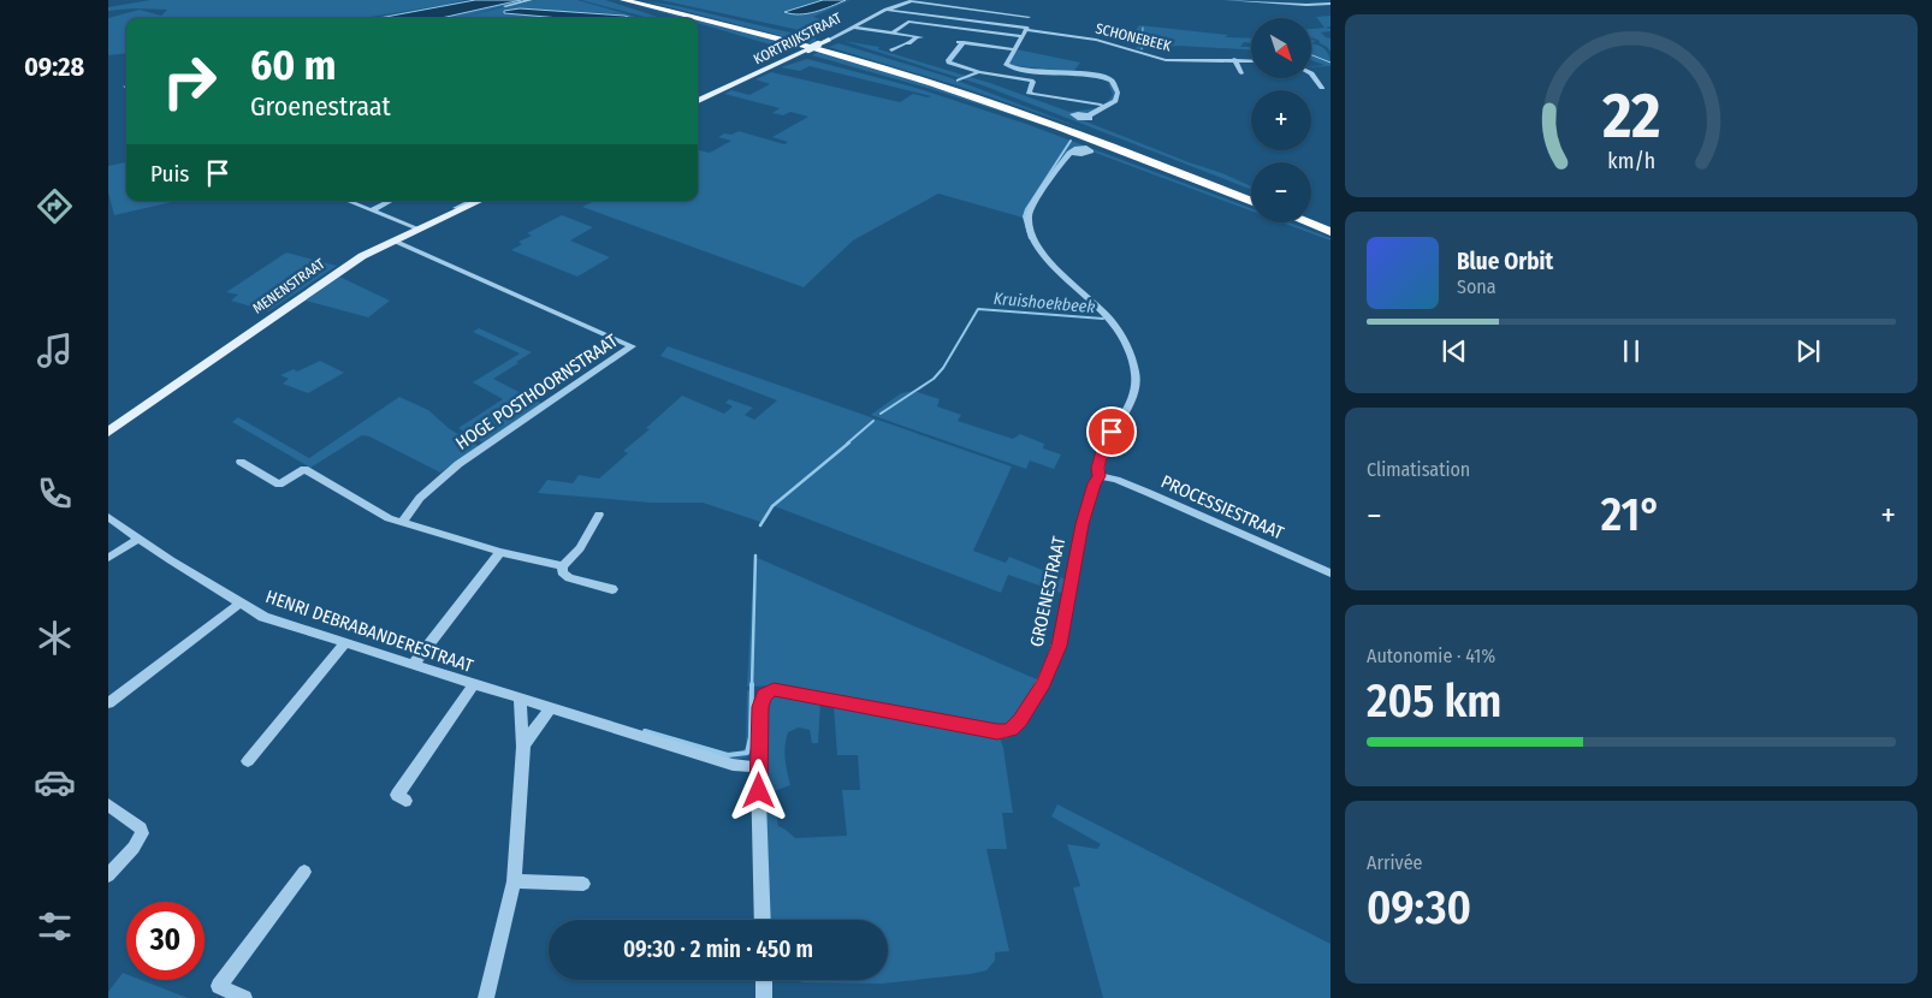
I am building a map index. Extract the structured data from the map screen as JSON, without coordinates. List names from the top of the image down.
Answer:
{
  "streets": {
    "main road": ["KORTRIJKSTRAAT", "MENENSTRAAT"],
    "street": [
      "SCHONEBEEK",
      "HOGE POSTHOORNSTRAAT",
      "PROCESSIESTRAAT",
      "GROENESTRAAT",
      "HENRI DEBRABANDERESTRAAT"
    ]
  },
  "crossings": [
    ["MENENSTRAAT", "HOGE POSTHOORNSTRAAT"],
    ["PROCESSIESTRAAT", "GROENESTRAAT"]
  ],
  "water": ["Kruishoekbeek"],
  "north": "bottom right",
  "page": {
    "tabs": "09:28",
    "map_buttons": ["+", "−"],
    "turn": ["60 m", "Groenestraat"],
    "then": "Puis",
    "song": ["Blue Orbit", "Sona"],
    "tile": [
      "Climatisation",
      ["Autonomie · 41%", "205 km"],
      ["Arrivée", "09:30"]
    ],
    "heat": ["−", "21°", "+"],
    "limit": "30",
    "trip": "09:30 · 2 min · 450 m",
    "gauge": ["22", "km/h"]
  }
}
